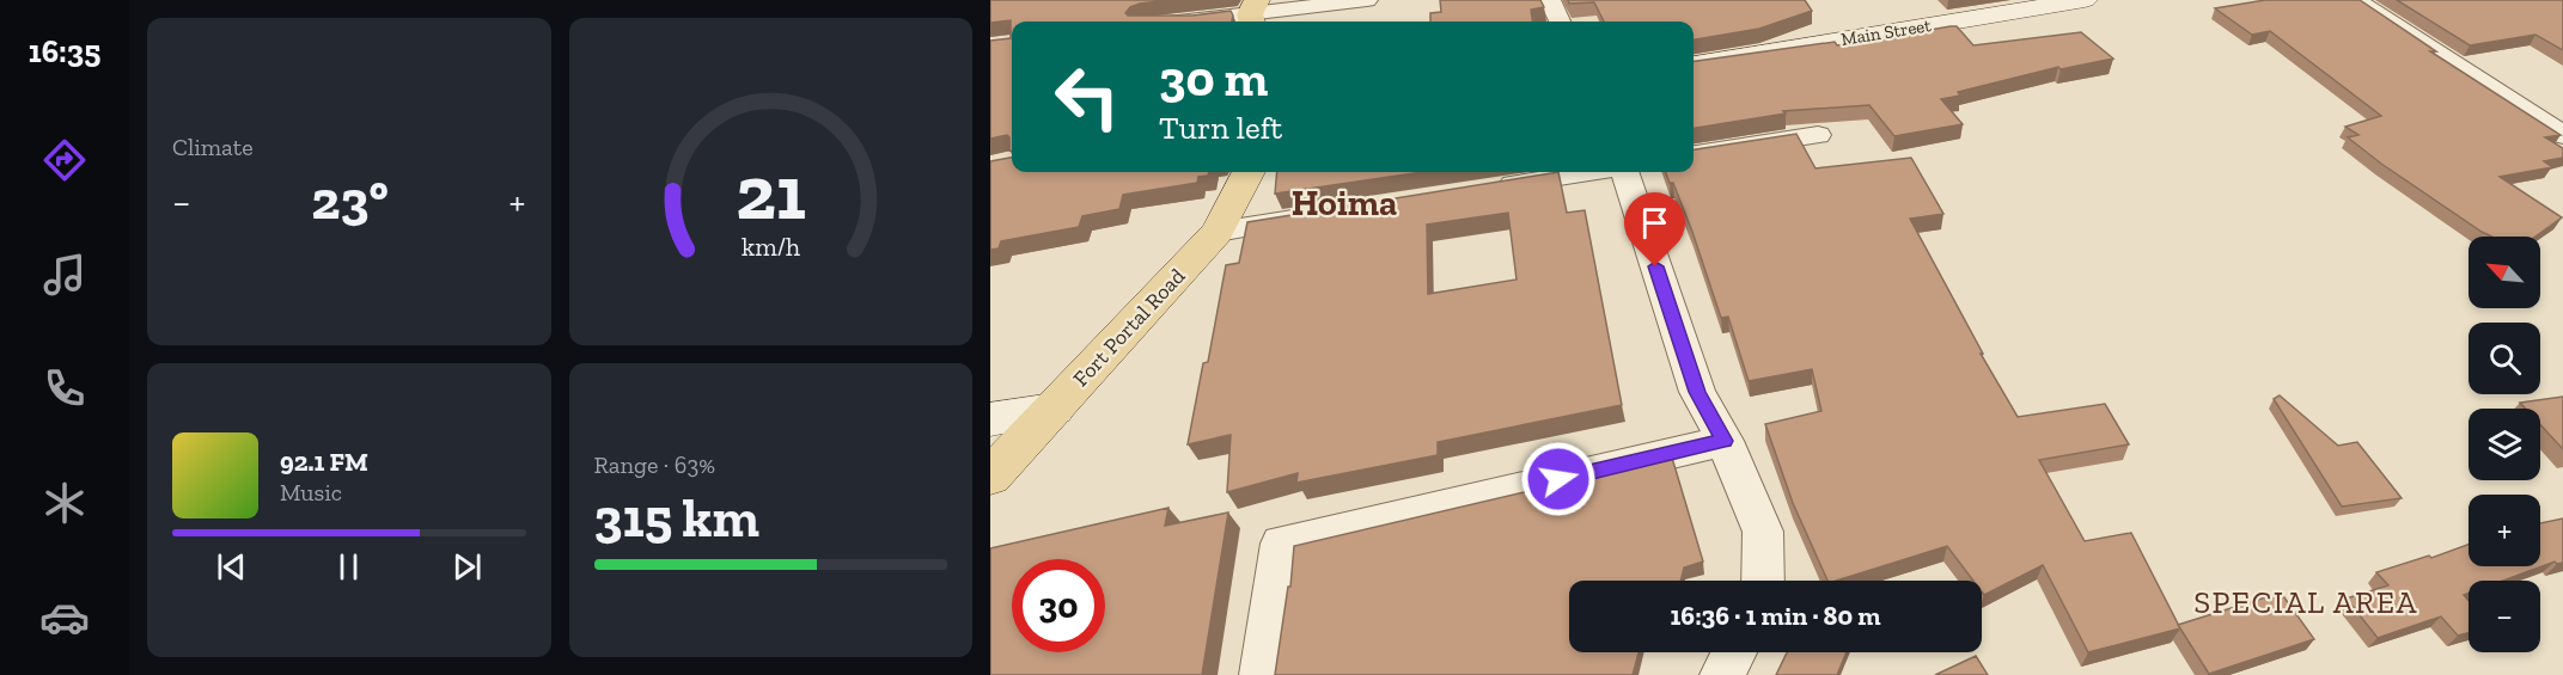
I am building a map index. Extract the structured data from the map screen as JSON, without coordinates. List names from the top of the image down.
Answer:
{
  "streets": {
    "main road": ["Fort Portal Road"],
    "street": ["Main Street"]
  },
  "districts": ["Hoima", "SPECIAL AREA"],
  "north": "top left",
  "page": {
    "tabs": "16:35",
    "tile": [
      "Climate",
      ["Range · 63%", "315 km"]
    ],
    "turn": ["30 m", "Turn left"],
    "heat": ["−", "23°", "+"],
    "map_buttons": ["+", "−"],
    "song": ["92.1 FM", "Music"],
    "limit": "30",
    "trip": "16:36 · 1 min · 80 m",
    "gauge": ["21", "km/h"]
  }
}
